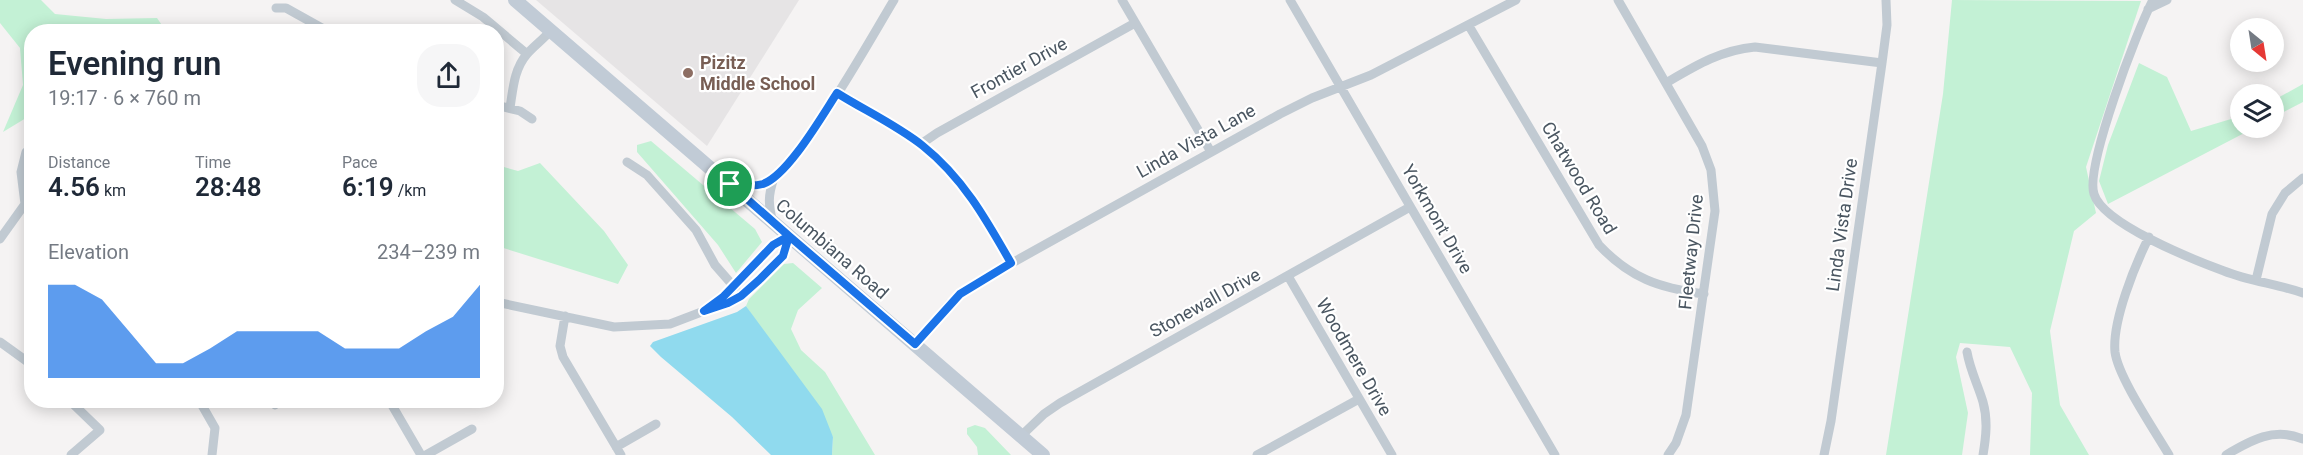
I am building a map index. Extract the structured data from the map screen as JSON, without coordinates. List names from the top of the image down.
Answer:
{
  "streets": {
    "main road": ["Columbiana Road"],
    "street": [
      "Frontier Drive",
      "Linda Vista Lane",
      "Chatwood Road",
      "Yorkmont Drive",
      "Linda Vista Drive",
      "Fleetway Drive",
      "Stonewall Drive",
      "Woodmere Drive"
    ]
  },
  "crossings": [
    ["Linda Vista Lane", "Chatwood Road"],
    ["Linda Vista Lane", "Yorkmont Drive"],
    ["Linda Vista Lane", "Columbiana Road"],
    ["Chatwood Road", "Fleetway Drive"],
    ["Yorkmont Drive", "Stonewall Drive"],
    ["Columbiana Road", "Stonewall Drive"],
    ["Stonewall Drive", "Woodmere Drive"]
  ],
  "places": ["Pizitz Middle School"],
  "north": "bottom right",
  "page": {
    "heading": ["Evening run", "19:17 · 6 × 760 m"],
    "stats": [
      ["Distance", "4.56 km"],
      ["Time", "28:48"],
      ["Pace", "6:19 /km"]
    ],
    "chart": ["Elevation", "234–239 m"]
  }
}
